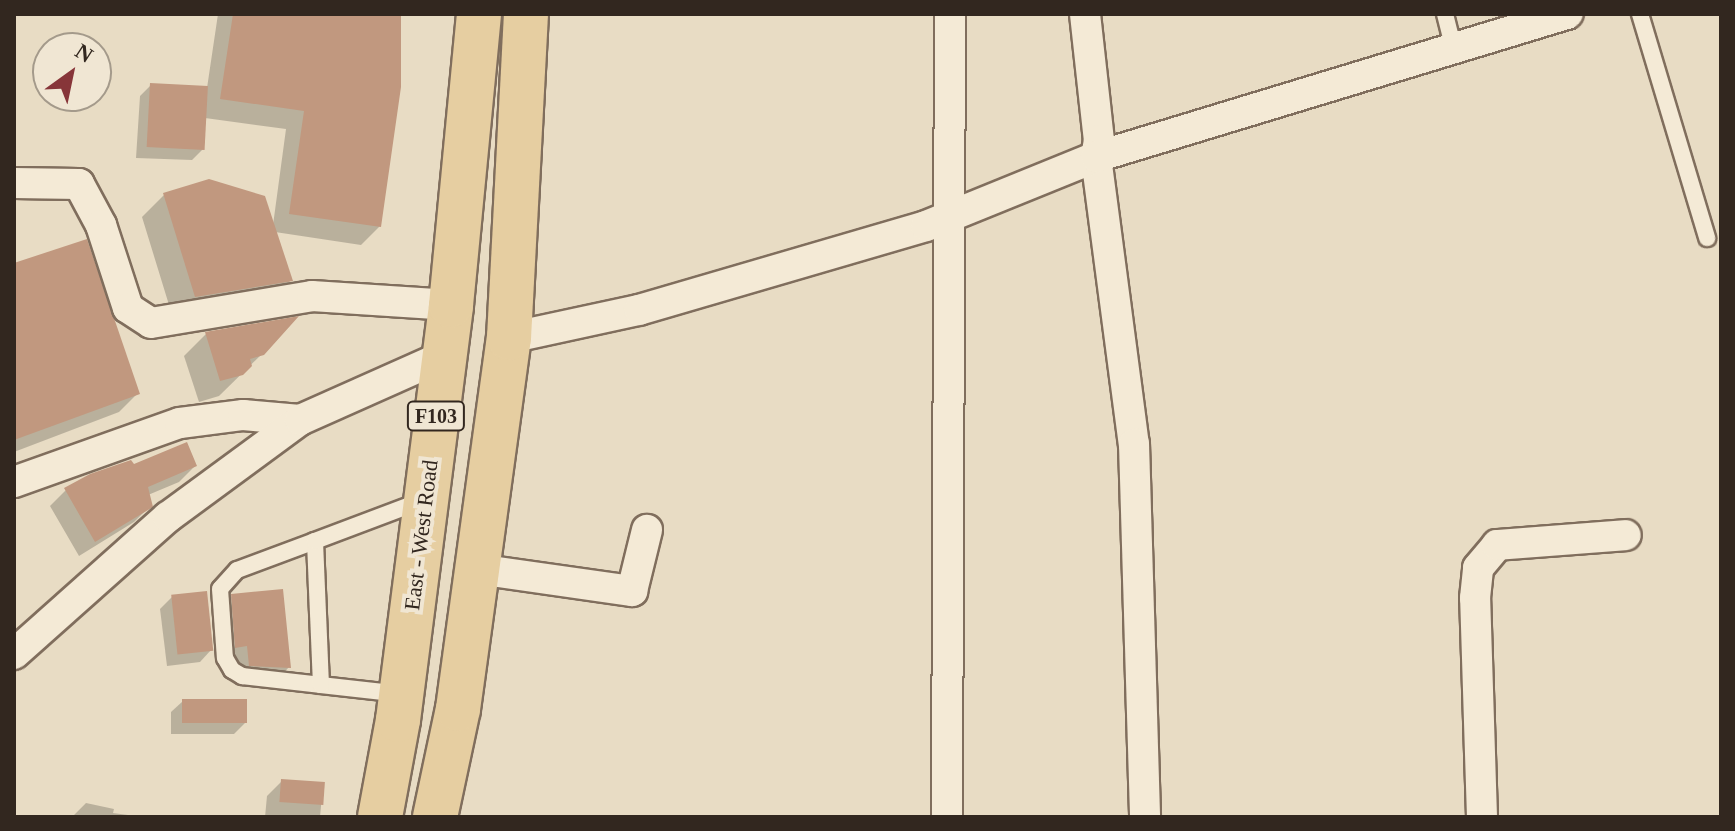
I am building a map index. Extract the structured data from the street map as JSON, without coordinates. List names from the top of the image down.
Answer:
{
  "streets": {
    "main road": ["F103", "East - West Road"]
  },
  "north": "top right"
}
